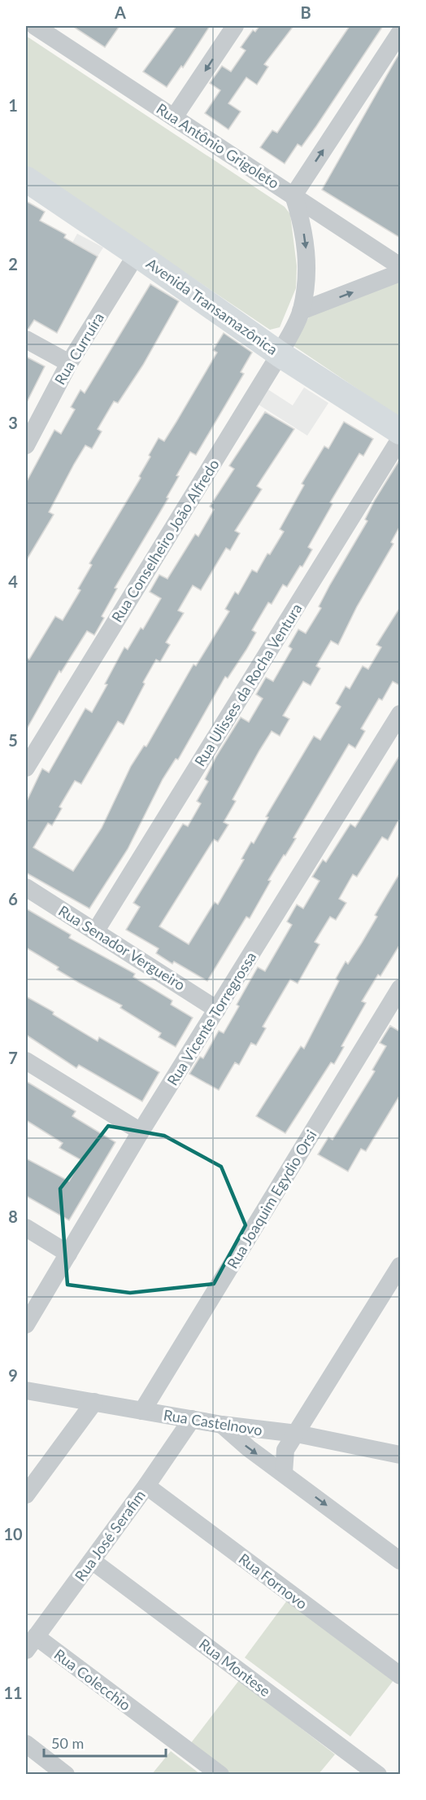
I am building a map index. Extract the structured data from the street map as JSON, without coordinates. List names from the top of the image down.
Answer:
{
  "streets": {
    "street": [
      "Rua Antônio Grigoleto",
      "Avenida Transamazônica",
      "Rua Curruíra",
      "Rua Conselheiro João Alfredo",
      "Rua Ulisses da Rocha Ventura",
      "Rua Senador Vergueiro",
      "Rua Vicente Torregrossa",
      "Rua Joaquim Egydio Orsi",
      "Rua Castelnovo",
      "Rua José Serafim",
      "Rua Fornovo",
      "Rua Montese",
      "Rua Colecchio"
    ]
  },
  "crossings": [
    ["Rua Antônio Grigoleto", "Rua Conselheiro João Alfredo"],
    ["Avenida Transamazônica", "Rua Curruíra"],
    ["Avenida Transamazônica", "Rua Conselheiro João Alfredo"],
    ["Rua Ulisses da Rocha Ventura", "Rua Senador Vergueiro"],
    ["Rua Senador Vergueiro", "Rua Vicente Torregrossa"],
    ["Rua Joaquim Egydio Orsi", "Rua Castelnovo"],
    ["Rua Castelnovo", "Rua José Serafim"],
    ["Rua José Serafim", "Rua Fornovo"],
    ["Rua José Serafim", "Rua Montese"],
    ["Rua José Serafim", "Rua Colecchio"]
  ],
  "scale_bar": "50 m",
  "grid": {
    "columns": ["A", "B"],
    "rows": [
      "1",
      "2",
      "3",
      "4",
      "5",
      "6",
      "7",
      "8",
      "9",
      "10",
      "11"
    ]
  }
}
